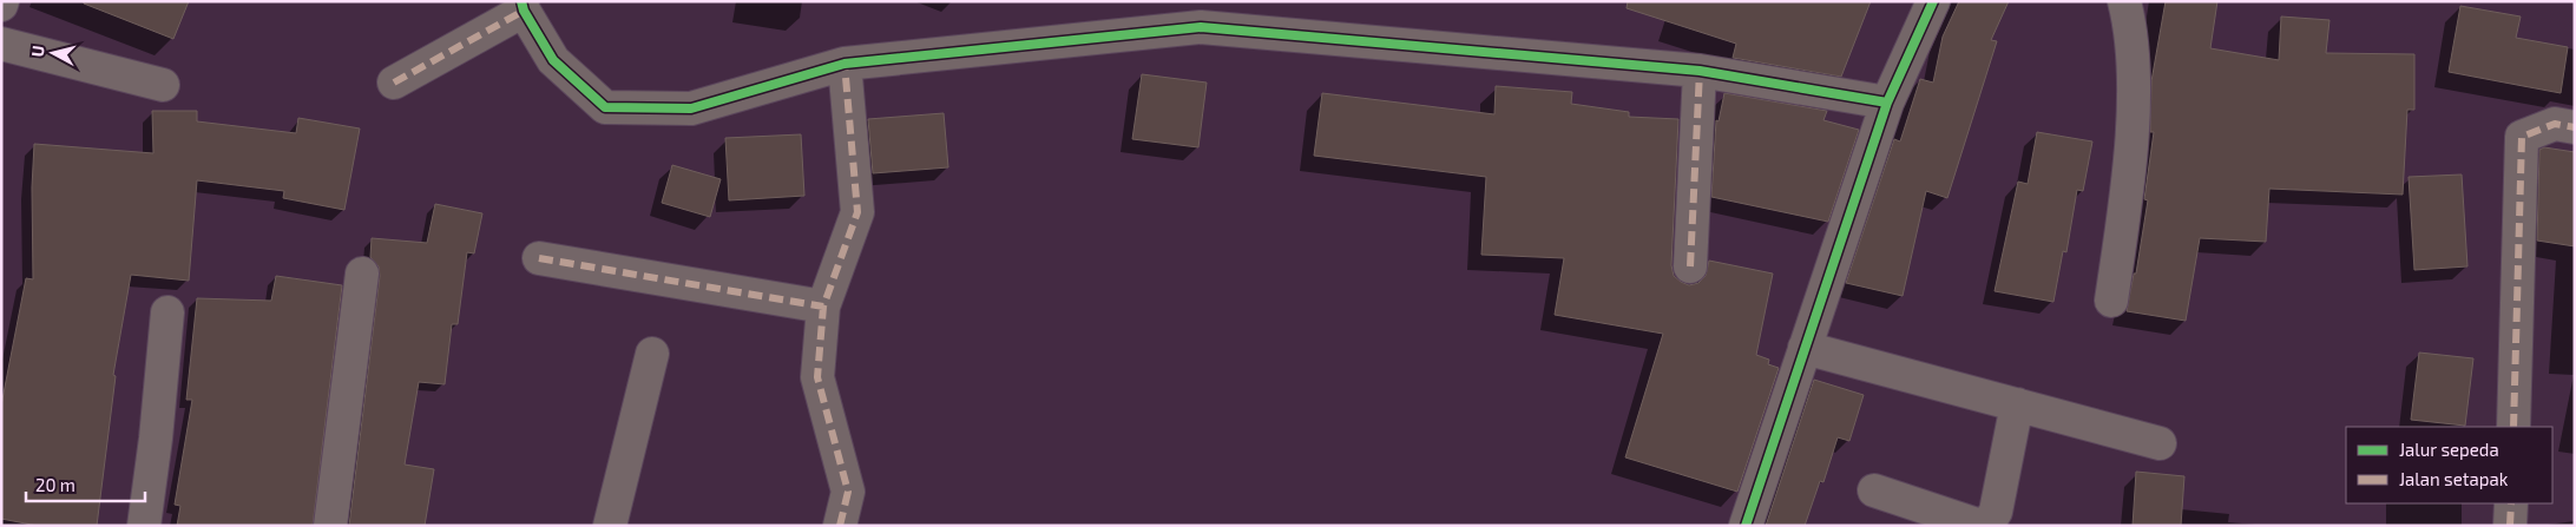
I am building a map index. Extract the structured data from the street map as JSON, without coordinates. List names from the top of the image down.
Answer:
{
  "legend": ["Jalur sepeda", "Jalan setapak"],
  "scale_bar": "20 m",
  "north": "left"
}
